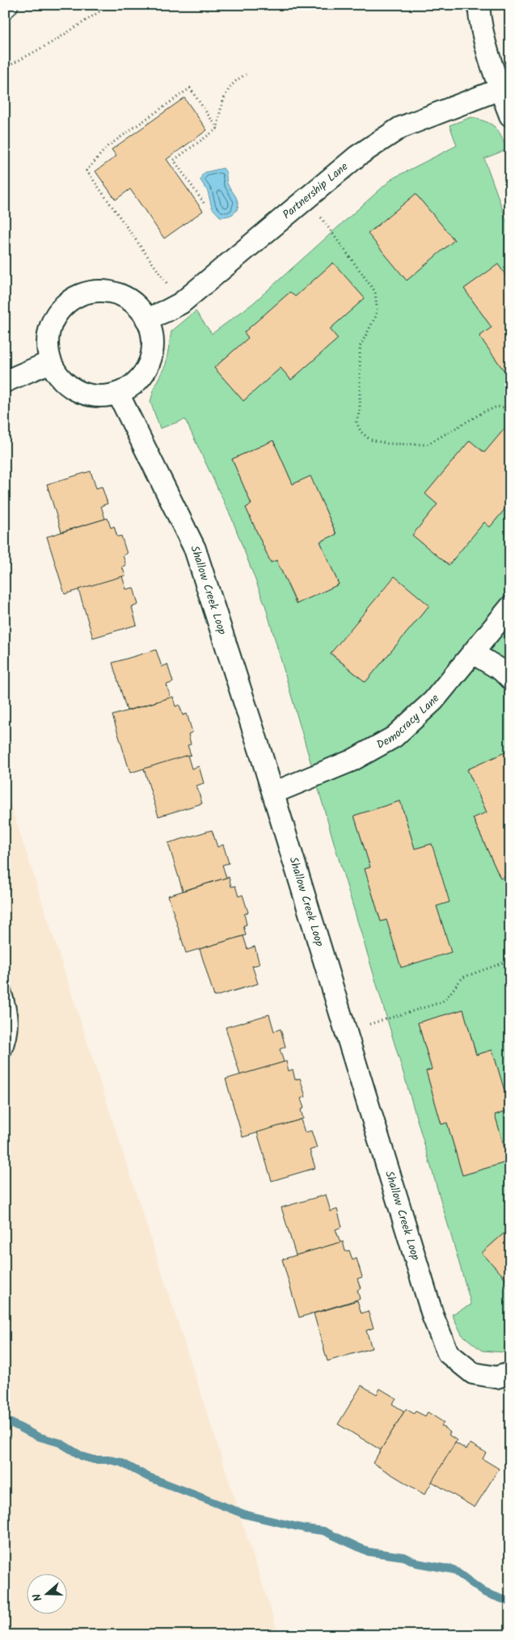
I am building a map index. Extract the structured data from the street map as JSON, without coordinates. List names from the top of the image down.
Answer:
{
  "streets": {
    "street": ["Partnership Lane", "Shallow Creek Loop", "Democracy Lane"]
  },
  "crossings": [
    ["Partnership Lane", "Shallow Creek Loop"],
    ["Shallow Creek Loop", "Democracy Lane"]
  ],
  "north": "left"
}
